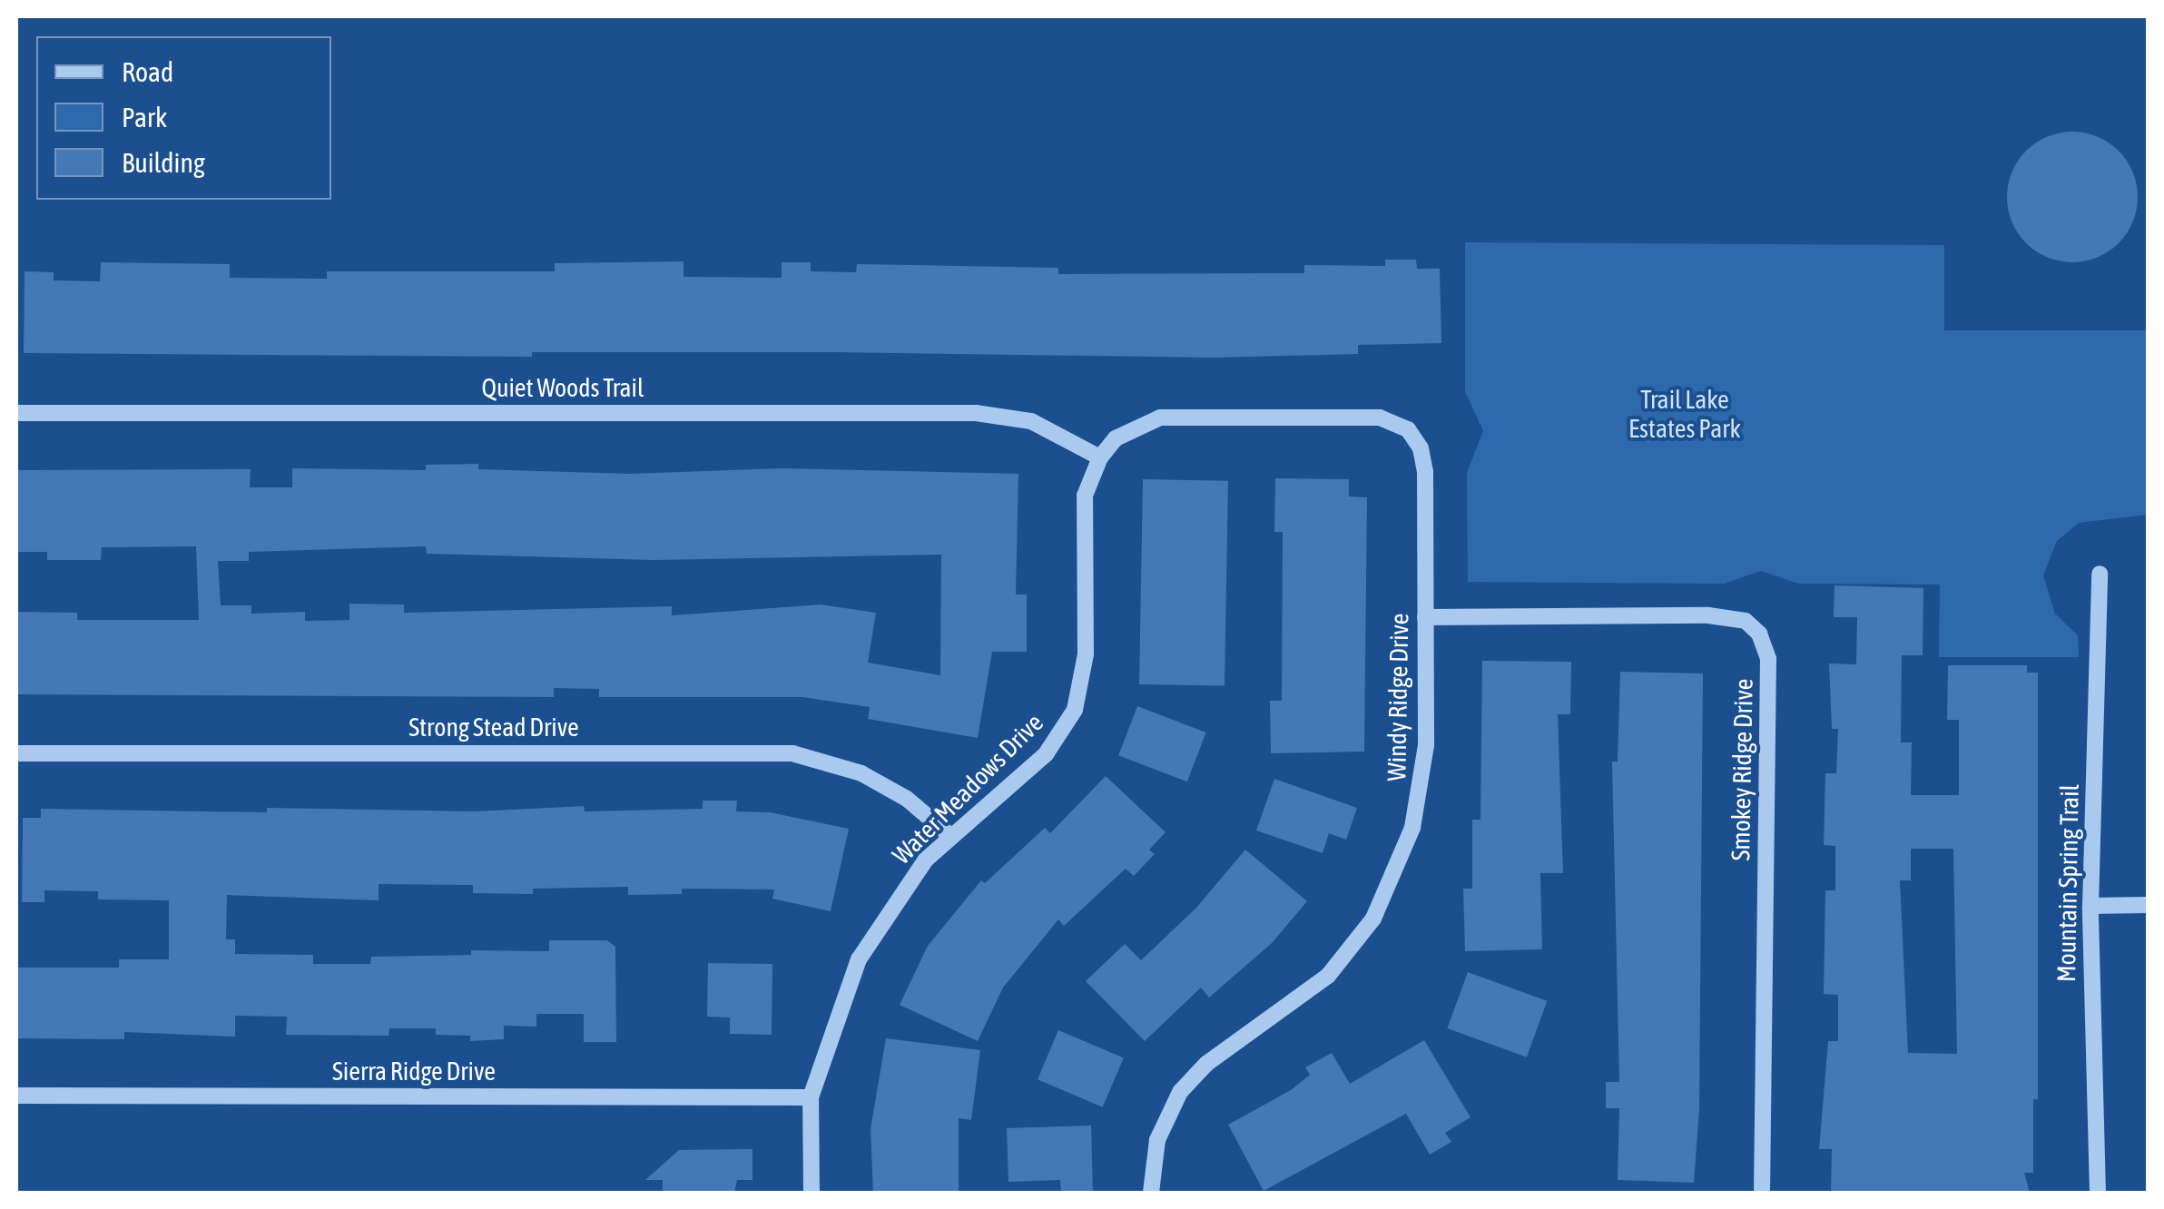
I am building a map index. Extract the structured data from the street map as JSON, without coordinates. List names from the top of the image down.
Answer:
{
  "streets": {
    "street": [
      "Quiet Woods Trail",
      "Windy Ridge Drive",
      "Strong Stead Drive",
      "Smokey Ridge Drive",
      "Water Meadows Drive",
      "Mountain Spring Trail",
      "Sierra Ridge Drive"
    ]
  },
  "crossings": [
    ["Quiet Woods Trail", "Water Meadows Drive"],
    ["Windy Ridge Drive", "Smokey Ridge Drive"],
    ["Windy Ridge Drive", "Water Meadows Drive"],
    ["Strong Stead Drive", "Water Meadows Drive"],
    ["Water Meadows Drive", "Sierra Ridge Drive"]
  ],
  "parks": ["Trail Lake Estates Park"],
  "legend": ["Road", "Park", "Building"]
}
